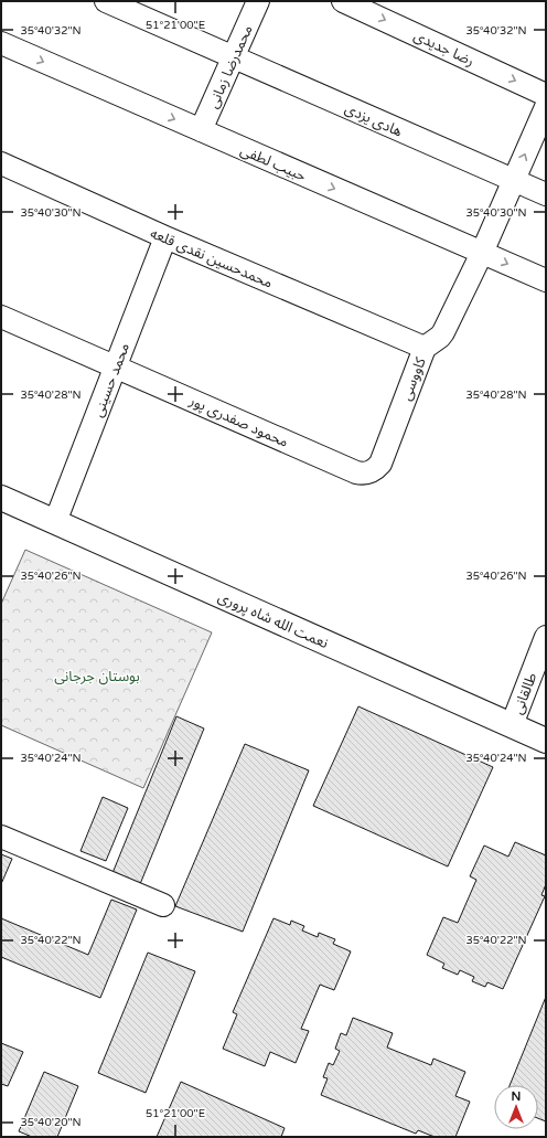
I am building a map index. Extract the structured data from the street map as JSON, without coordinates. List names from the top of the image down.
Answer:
{
  "streets": {
    "main road": ["نعمت الله شاه پروری"],
    "street": [
      "رضا جدیدی",
      "محمدرضا زمانی",
      "هادی یزدی",
      "حبیب لطفی",
      "محمدحسین نقدی قلعه",
      "کاووسی",
      "محمد حسینی",
      "محمود صفدری پور",
      "طالقانی"
    ]
  },
  "crossings": [
    ["محمدرضا زمانی", "هادی یزدی"],
    ["محمدرضا زمانی", "حبیب لطفی"],
    ["هادی یزدی", "کاووسی"],
    ["حبیب لطفی", "کاووسی"],
    ["محمدحسین نقدی قلعه", "کاووسی"],
    ["محمدحسین نقدی قلعه", "محمد حسینی"],
    ["کاووسی", "محمود صفدری پور"],
    ["محمد حسینی", "محمود صفدری پور"],
    ["محمد حسینی", "نعمت الله شاه پروری"],
    ["نعمت الله شاه پروری", "طالقانی"]
  ],
  "one_way": ["رضا جدیدی", "حبیب لطفی"],
  "parks": ["بوستان جرجانی"],
  "north": "top",
  "coordinates": [
    "51°21'00\"E",
    "35°40'32\"N",
    "35°40'30\"N",
    "35°40'28\"N",
    "35°40'26\"N",
    "35°40'24\"N",
    "35°40'22\"N",
    "35°40'20\"N"
  ]
}
